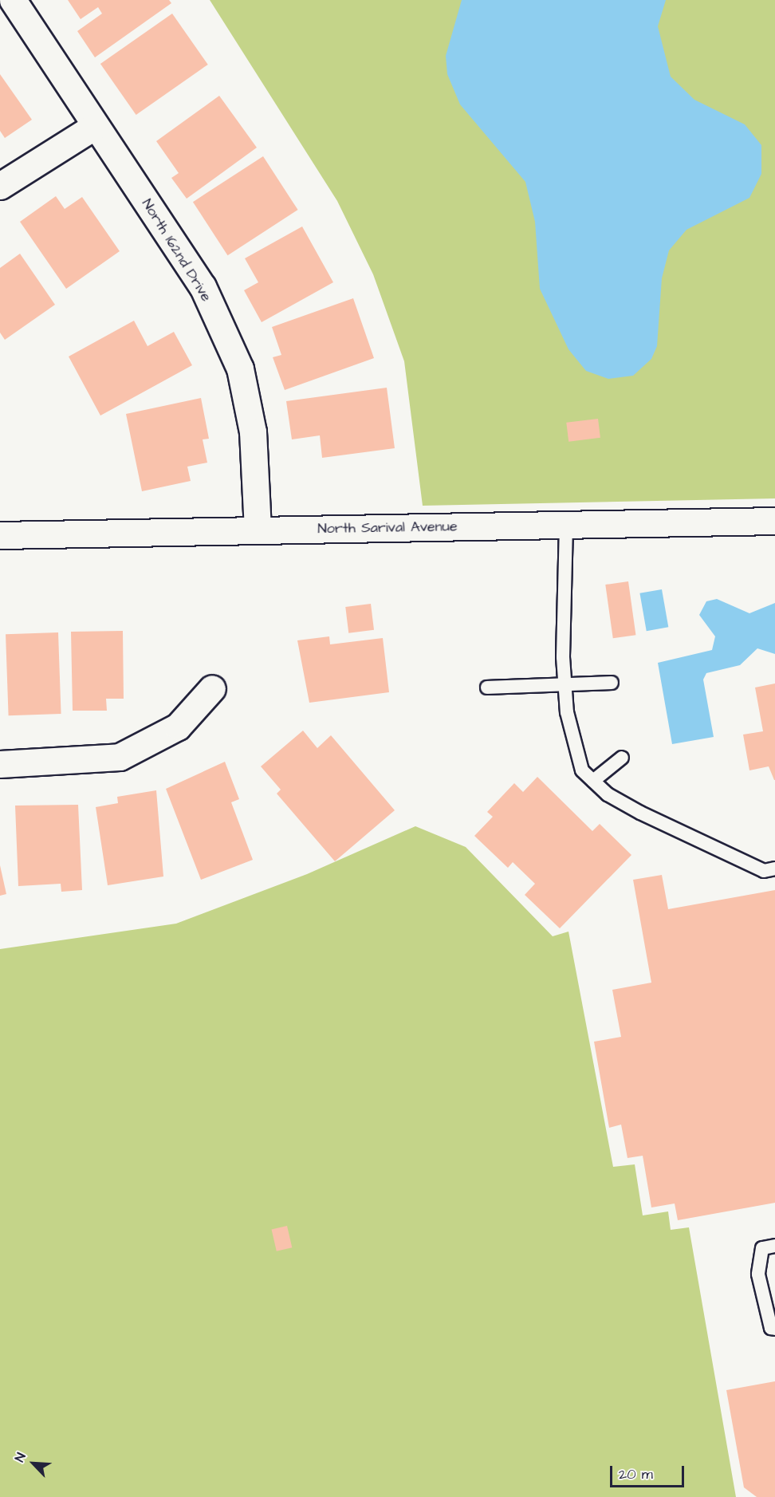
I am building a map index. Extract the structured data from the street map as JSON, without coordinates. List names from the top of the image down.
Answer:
{
  "streets": {
    "street": ["North 162nd Drive", "North Sarival Avenue"]
  },
  "crossings": [
    ["North 162nd Drive", "North Sarival Avenue"]
  ],
  "scale_bar": "20 m",
  "north": "top left"
}
